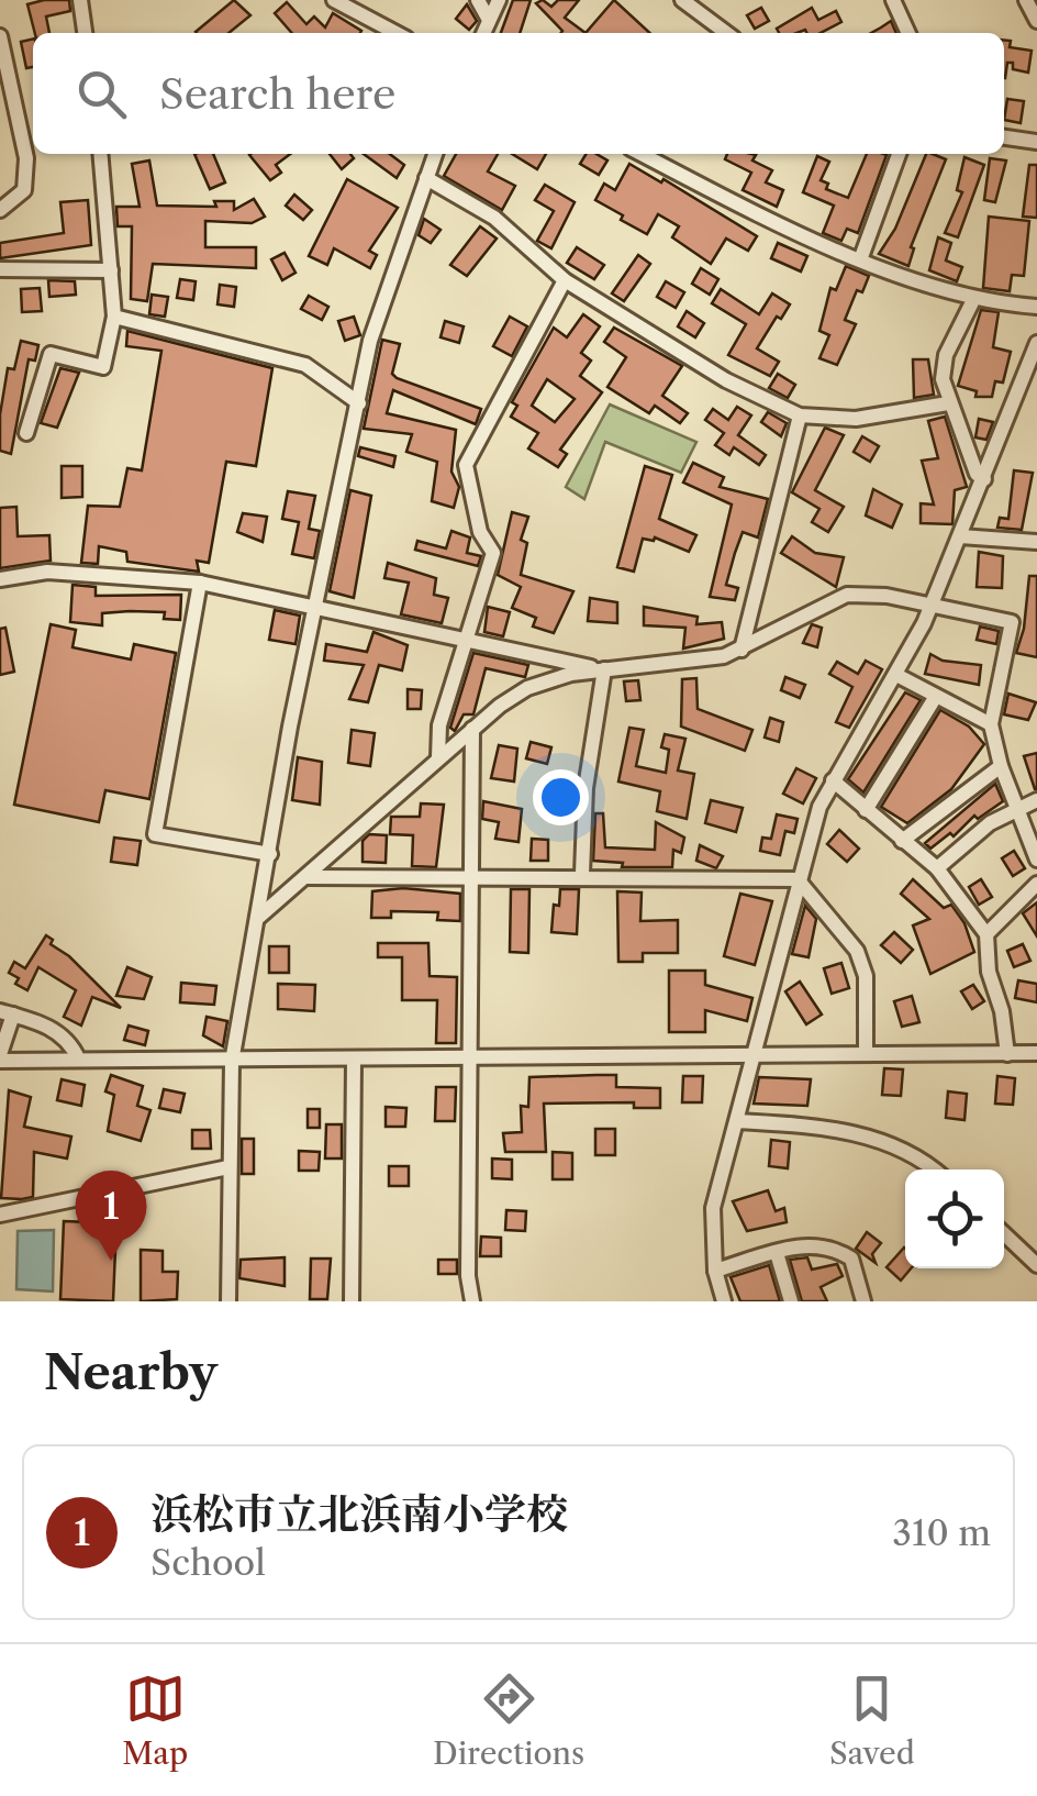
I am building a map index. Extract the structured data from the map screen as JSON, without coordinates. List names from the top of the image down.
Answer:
{
  "page": {
    "search": "Search here",
    "pins": "1",
    "heading": "Nearby",
    "list": [
      {
        "mark": "1",
        "name": "浜松市立北浜南小学校",
        "note": "School",
        "value": "310 m"
      }
    ],
    "nav": ["Map", "Directions", "Saved"]
  }
}
